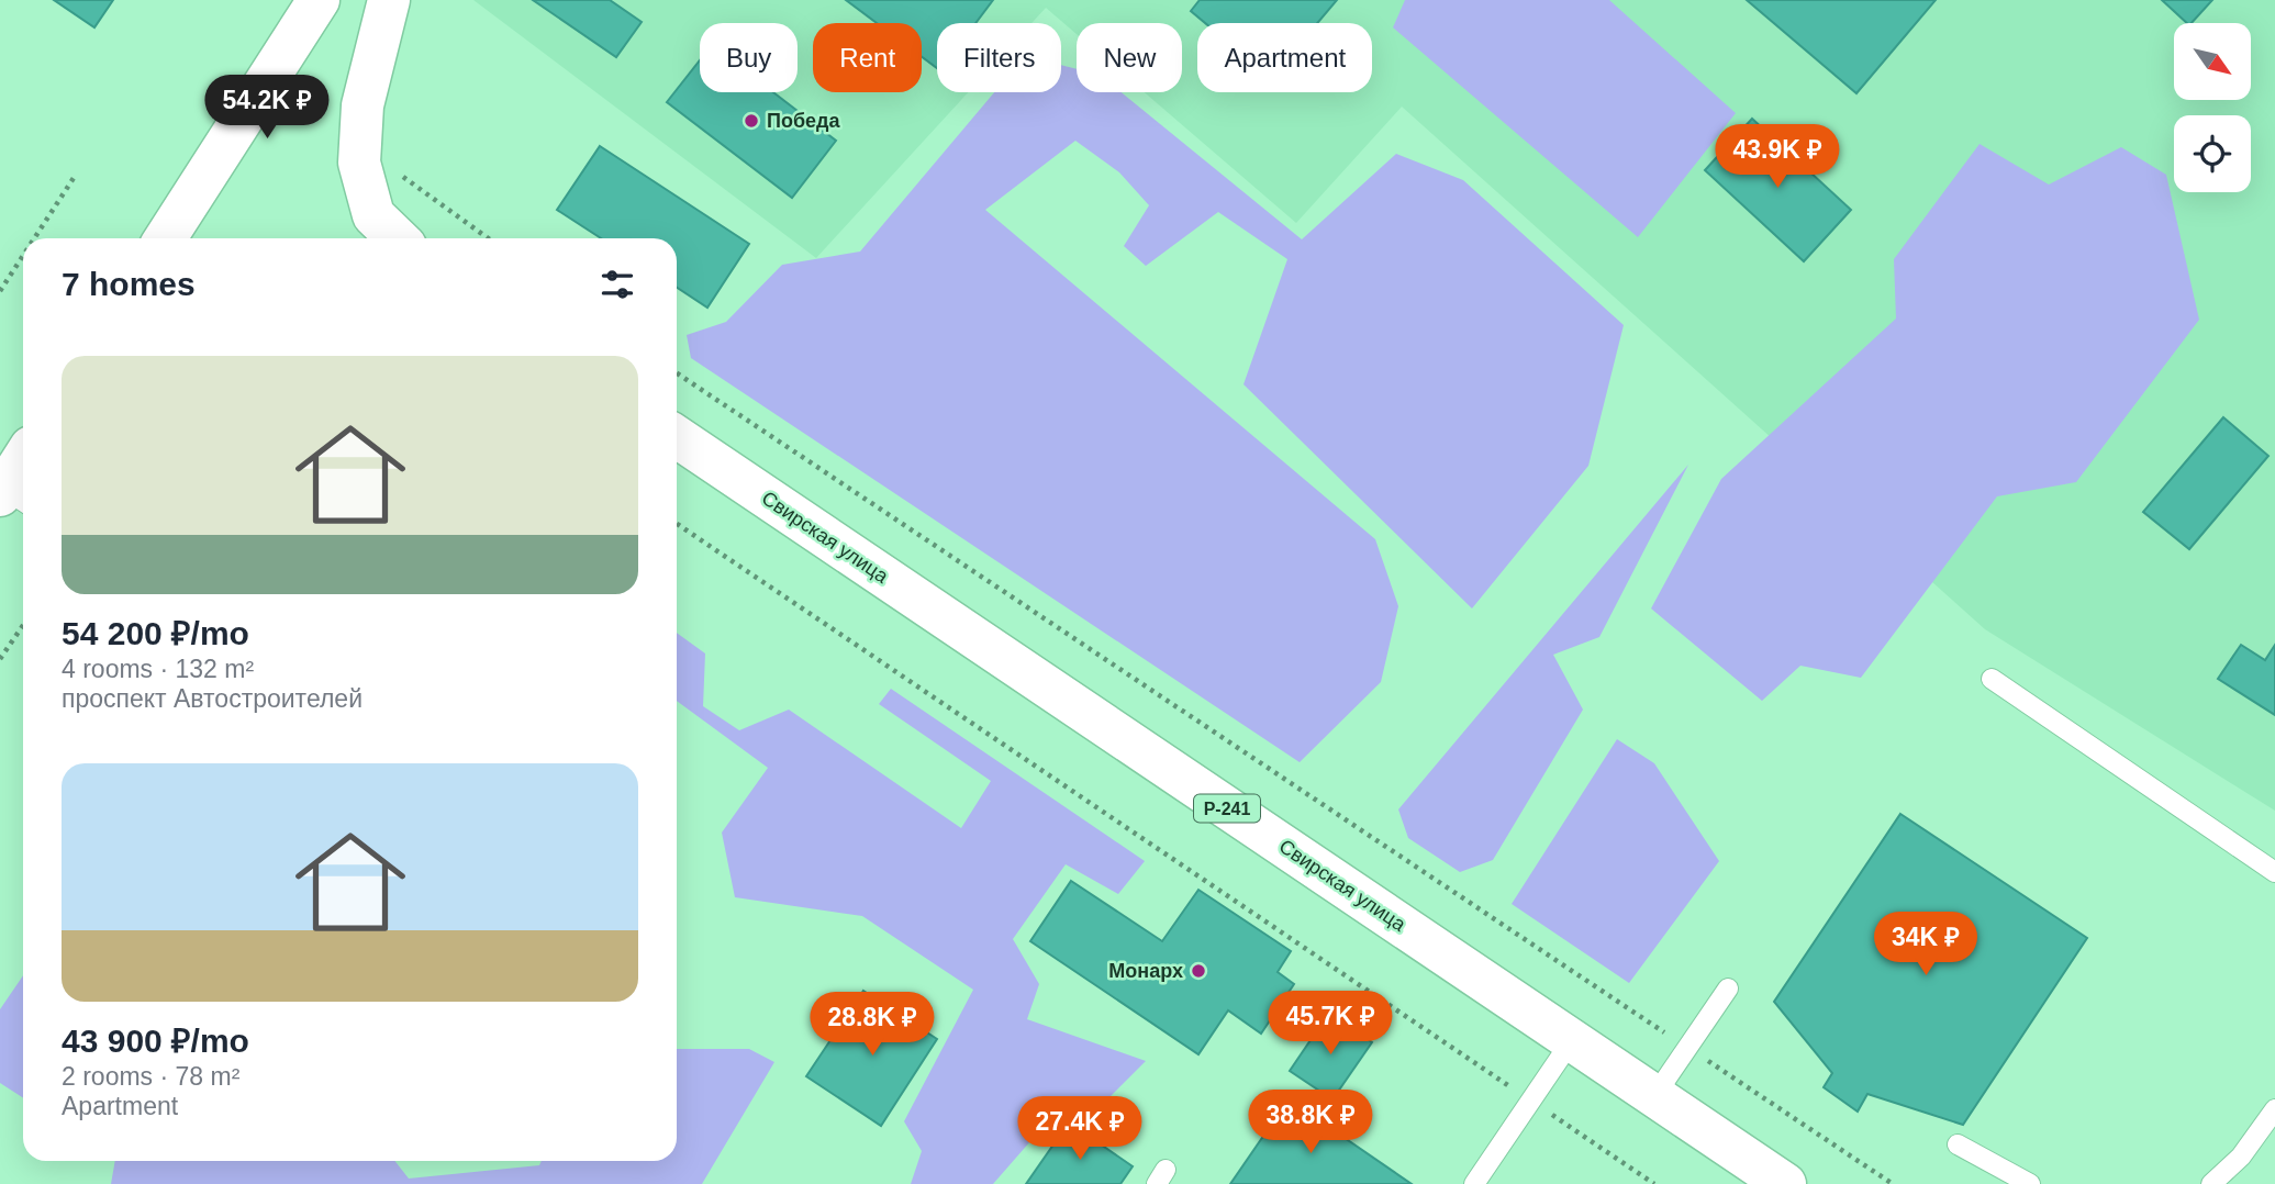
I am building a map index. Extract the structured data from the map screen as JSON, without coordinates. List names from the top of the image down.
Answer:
{
  "streets": {
    "main road": ["Свирская улица", "Р-241"]
  },
  "places": ["Победа", "Монарх"],
  "north": "bottom right",
  "page": {
    "chip": [
      "Buy",
      "Rent",
      "Filters",
      "New",
      "Apartment"
    ],
    "price": [
      "54.2K ₽",
      "43.9K ₽",
      "34K ₽",
      "45.7K ₽",
      "28.8K ₽",
      "38.8K ₽",
      "27.4K ₽"
    ],
    "heading": "7 homes",
    "list": [
      {
        "name": "54 200 ₽/mo",
        "note": "4 rooms · 132 m² · проспект Автостроителей"
      },
      {
        "name": "43 900 ₽/mo",
        "note": "2 rooms · 78 m² · Apartment"
      }
    ]
  }
}
